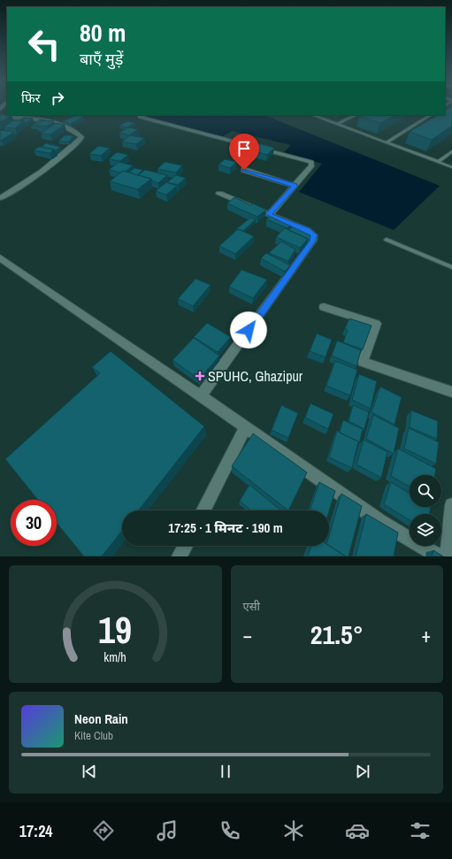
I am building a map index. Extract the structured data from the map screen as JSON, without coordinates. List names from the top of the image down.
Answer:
{
  "places": {
    "health": ["SPUHC, Ghazipur"]
  },
  "page": {
    "turn": ["80 m", "बाएँ मुड़ें"],
    "then": "फिर",
    "limit": "30",
    "trip": "17:25 · 1 मिनट · 190 m",
    "tile": "एसी",
    "heat": ["−", "21.5°", "+"],
    "song": ["Neon Rain", "Kite Club"],
    "tabs": "17:24",
    "gauge": ["19", "km/h"]
  }
}
